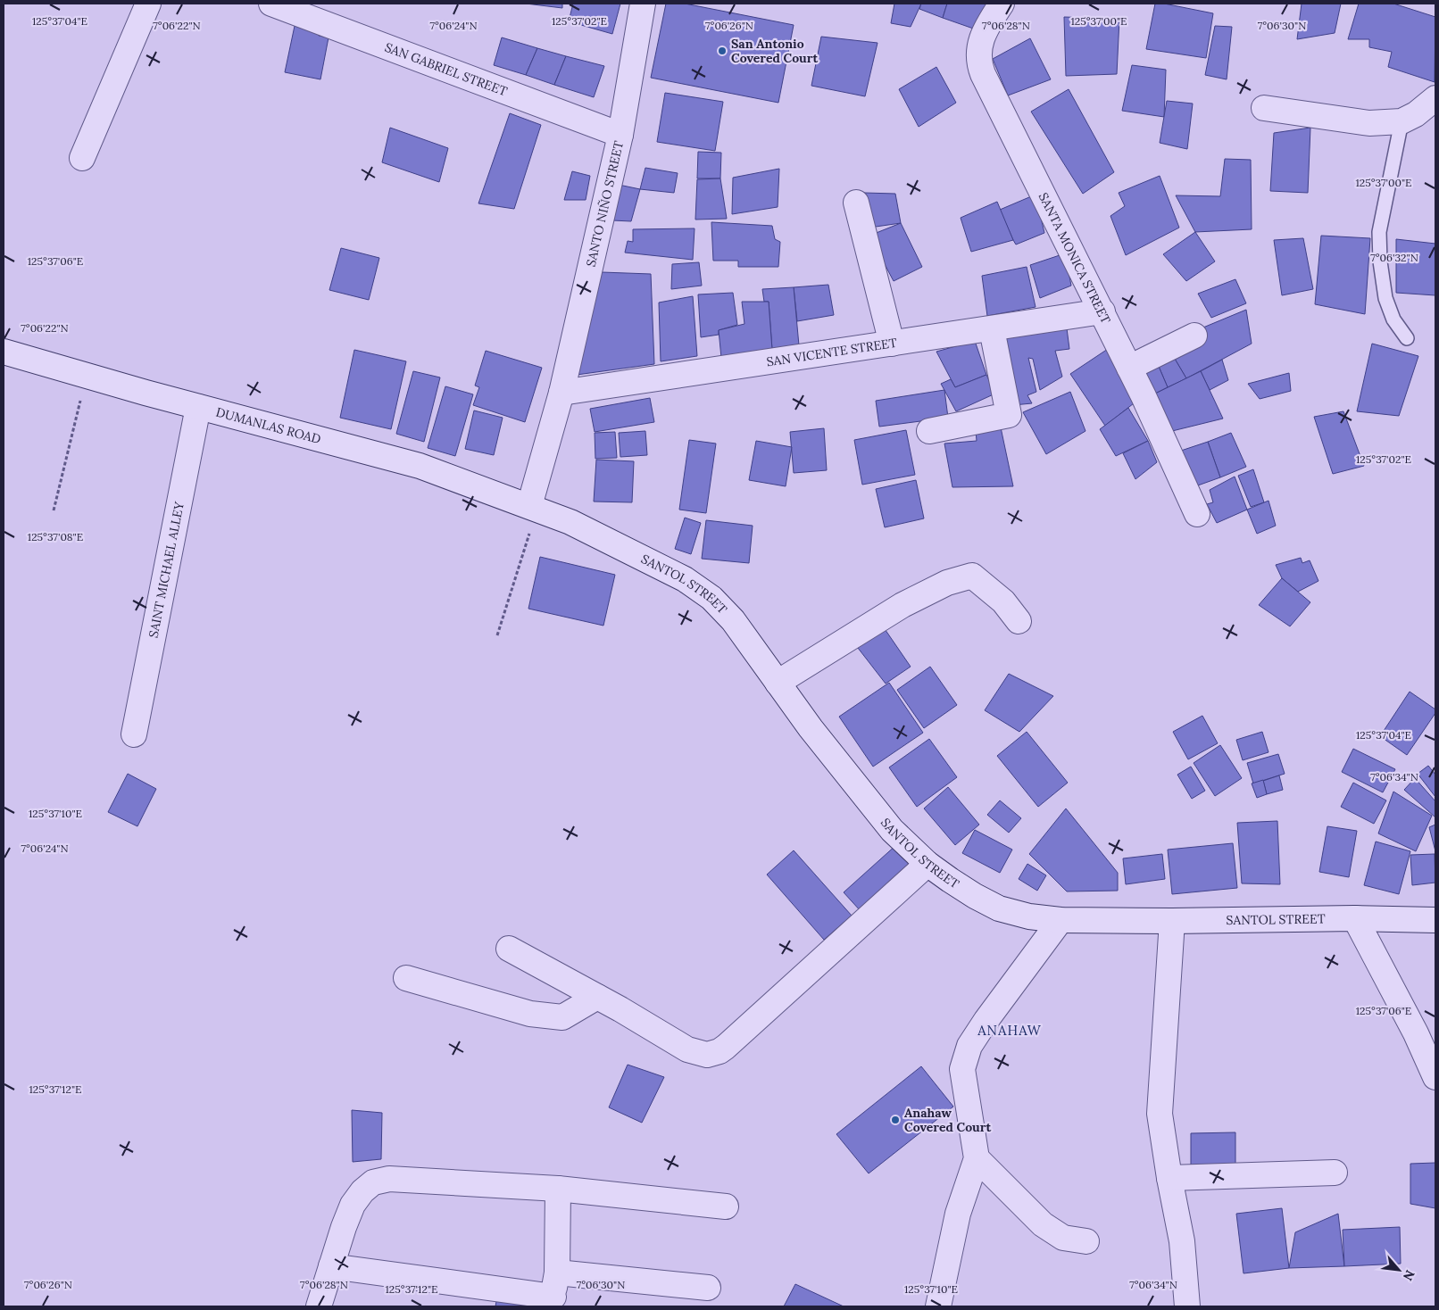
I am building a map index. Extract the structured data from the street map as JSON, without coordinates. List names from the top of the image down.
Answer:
{
  "streets": {
    "street": [
      "SAN GABRIEL STREET",
      "SANTO NIÑO STREET",
      "SANTA MONICA STREET",
      "SAN VICENTE STREET",
      "DUMANLAS ROAD",
      "SAINT MICHAEL ALLEY",
      "SANTOL STREET"
    ]
  },
  "crossings": [
    ["SAN GABRIEL STREET", "SANTO NIÑO STREET"],
    ["SANTO NIÑO STREET", "SAN VICENTE STREET"],
    ["SANTO NIÑO STREET", "DUMANLAS ROAD"],
    ["SANTO NIÑO STREET", "SANTOL STREET"],
    ["SANTA MONICA STREET", "SAN VICENTE STREET"],
    ["DUMANLAS ROAD", "SAINT MICHAEL ALLEY"],
    ["DUMANLAS ROAD", "SANTOL STREET"]
  ],
  "districts": ["ANAHAW"],
  "places": ["San Antonio Covered Court", "Anahaw Covered Court"],
  "north": "bottom right",
  "coordinates": [
    "125°37'04\"E",
    "125°37'02\"E",
    "125°37'00\"E",
    "7°06'22\"N",
    "7°06'24\"N",
    "7°06'26\"N",
    "7°06'28\"N",
    "7°06'30\"N",
    "7°06'32\"N",
    "125°37'06\"E",
    "125°37'08\"E",
    "7°06'34\"N",
    "125°37'10\"E",
    "125°37'12\"E"
  ]
}
